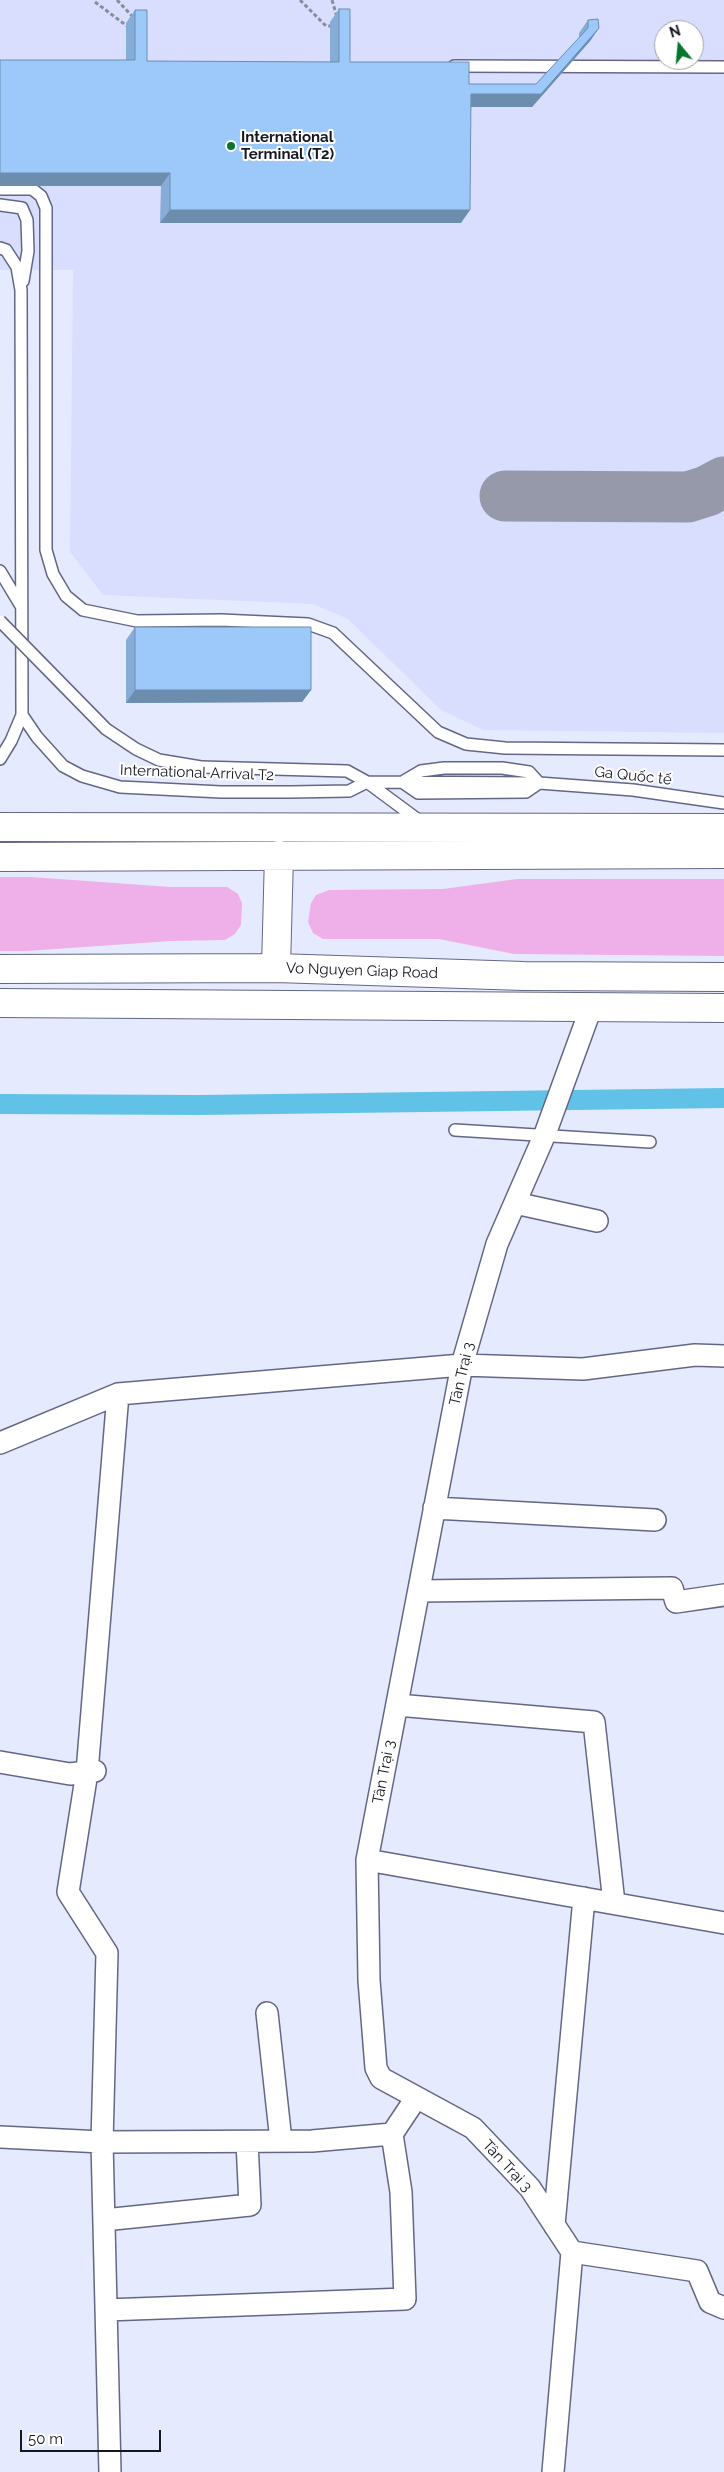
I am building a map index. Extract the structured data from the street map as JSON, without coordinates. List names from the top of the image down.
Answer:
{
  "streets": {
    "main road": ["Vo Nguyen Giap Road"],
    "street": ["Tân Trại 3"],
    "lane": ["International Arrival T2", "Ga Quốc tế"]
  },
  "crossings": [
    ["International Arrival T2", "Ga Quốc tế"]
  ],
  "places": ["International Terminal (T2)"],
  "scale_bar": "50 m",
  "north": "top"
}
